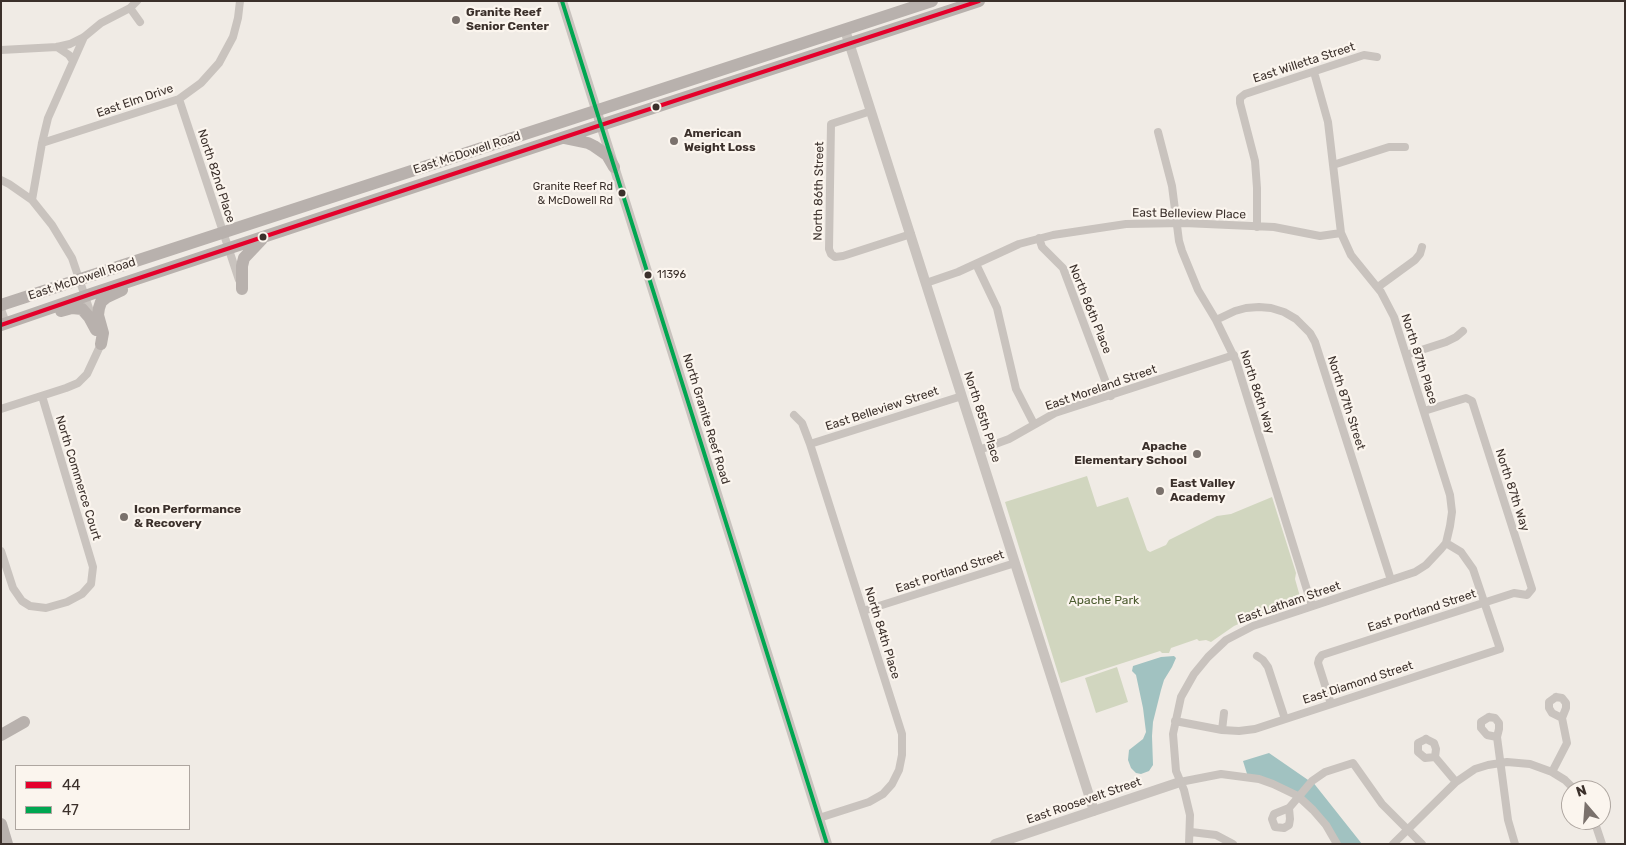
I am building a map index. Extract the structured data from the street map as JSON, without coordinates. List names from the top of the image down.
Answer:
{
  "streets": {
    "main road": ["East McDowell Road"],
    "street": [
      "East Willetta Street",
      "East Elm Drive",
      "North 82nd Place",
      "North 86th Street",
      "East Belleview Place",
      "North 86th Place",
      "North 87th Place",
      "East Moreland Street",
      "North 86th Way",
      "North 87th Street",
      "East Belleview Street",
      "North 85th Place",
      "North Granite Reef Road",
      "North Commerce Court",
      "North 87th Way",
      "East Portland Street",
      "East Latham Street",
      "North 84th Place",
      "East Diamond Street",
      "East Roosevelt Street"
    ]
  },
  "crossings": [
    ["East Willetta Street", "East Belleview Place"],
    ["East Willetta Street", "North 87th Place"],
    ["East Elm Drive", "North 82nd Place"],
    ["East McDowell Road", "North 82nd Place"],
    ["East McDowell Road", "North 85th Place"],
    ["East McDowell Road", "North Granite Reef Road"],
    ["North 86th Street", "North 85th Place"],
    ["East Belleview Place", "North 86th Place"],
    ["East Belleview Place", "North 87th Place"],
    ["East Belleview Place", "North 86th Way"],
    ["East Belleview Place", "North 85th Place"],
    ["North 86th Place", "East Moreland Street"],
    ["North 87th Place", "North 87th Way"],
    ["North 87th Place", "East Latham Street"],
    ["East Moreland Street", "North 86th Way"],
    ["East Moreland Street", "North 85th Place"],
    ["North 86th Way", "North 87th Street"],
    ["North 86th Way", "East Latham Street"],
    ["North 87th Street", "East Latham Street"],
    ["East Belleview Street", "North 85th Place"],
    ["East Belleview Street", "North 84th Place"],
    ["North 85th Place", "East Portland Street"],
    ["North 85th Place", "East Roosevelt Street"],
    ["North Granite Reef Road", "North 84th Place"],
    ["North 87th Way", "East Portland Street"],
    ["East Portland Street", "North 84th Place"],
    ["East Portland Street", "East Diamond Street"],
    ["East Latham Street", "East Diamond Street"],
    ["East Latham Street", "East Roosevelt Street"]
  ],
  "parks": ["Apache Park"],
  "places": [
    "Granite Reef Senior Center",
    "American Weight Loss",
    "Granite Reef Rd & McDowell Rd",
    "11396",
    "Apache Elementary School",
    "East Valley Academy",
    "Icon Performance & Recovery"
  ],
  "lines": ["transit line 44", "transit line 47"],
  "legend": ["44", "47"],
  "north": "top"
}
